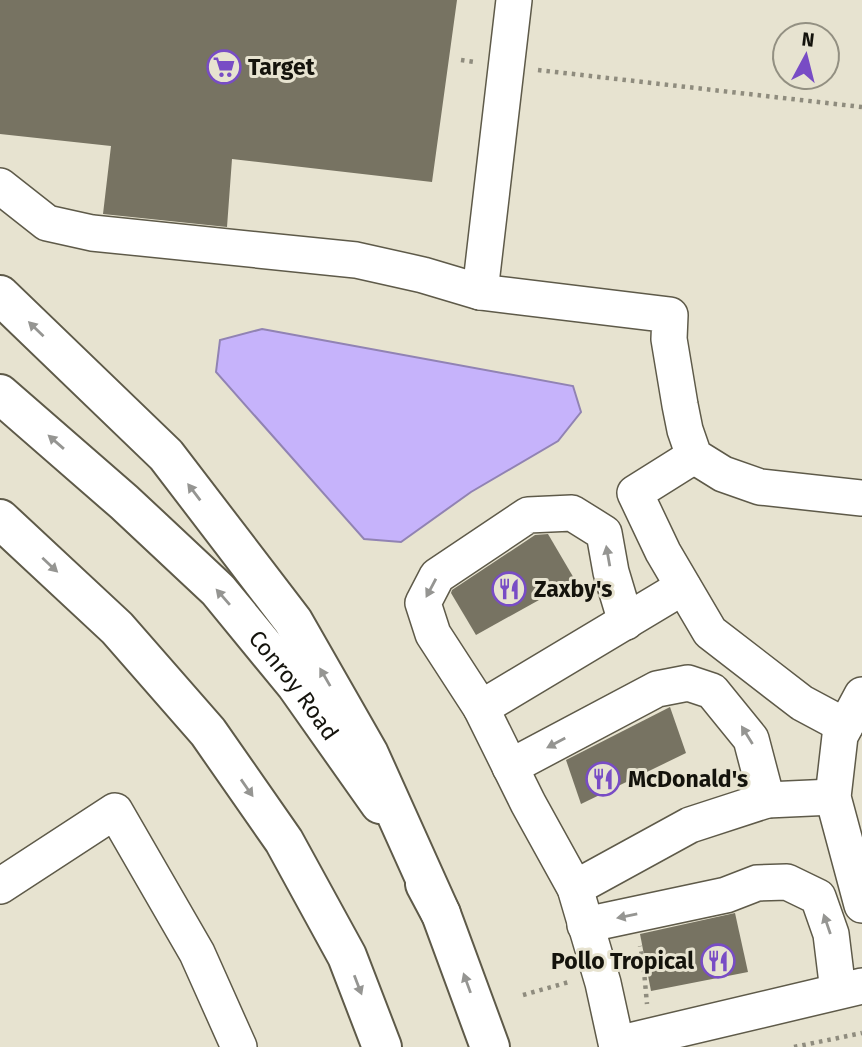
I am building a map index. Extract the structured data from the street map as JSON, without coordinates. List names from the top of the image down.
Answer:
{
  "streets": {
    "main road": ["Conroy Road"]
  },
  "places": {
    "supermarket": ["Target"],
    "restaurant": ["Zaxby's", "McDonald's", "Pollo Tropical"]
  },
  "north": "top"
}
